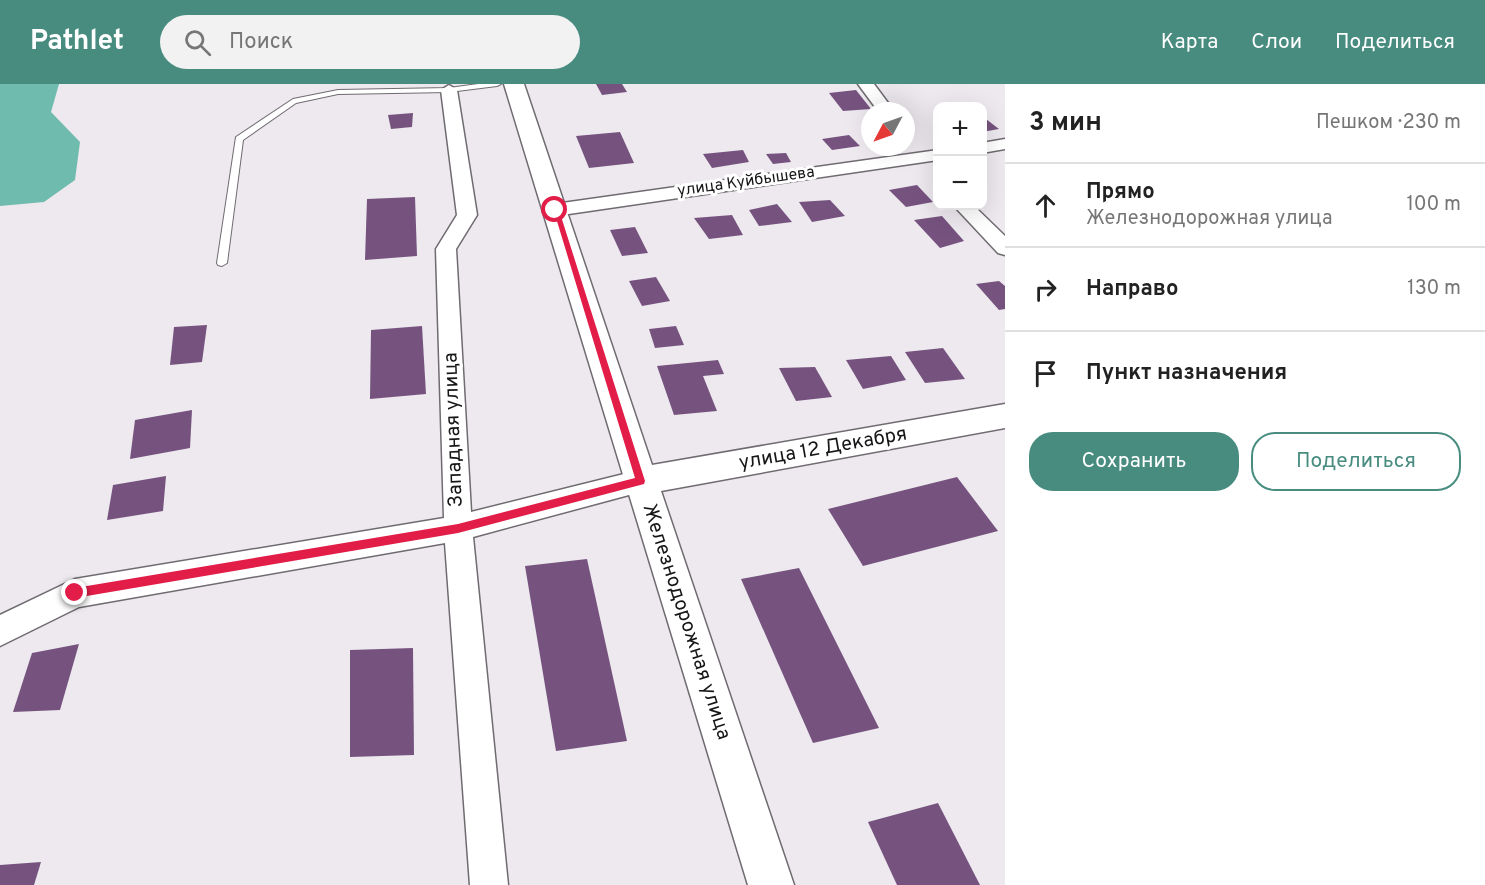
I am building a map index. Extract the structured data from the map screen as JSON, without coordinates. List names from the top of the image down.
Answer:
{
  "streets": {
    "street": [
      "улица Куйбышева",
      "Западная улица",
      "улица 12 Декабря",
      "Железнодорожная улица"
    ]
  },
  "crossings": [
    ["улица Куйбышева", "Железнодорожная улица"],
    ["улица 12 Декабря", "Железнодорожная улица"]
  ],
  "north": "bottom left",
  "page": {
    "header": "Pathlet",
    "search": "Поиск",
    "nav": ["Карта", "Слои", "Поделиться"],
    "heading": ["3 мин", "Пешком · 230 m"],
    "map_buttons": ["+", "−"],
    "list": [
      ["Прямо", "Железнодорожная улица", "100 m"],
      ["Направо", "130 m"],
      "Пункт назначения"
    ],
    "buttons": ["Сохранить", "Поделиться"]
  }
}
